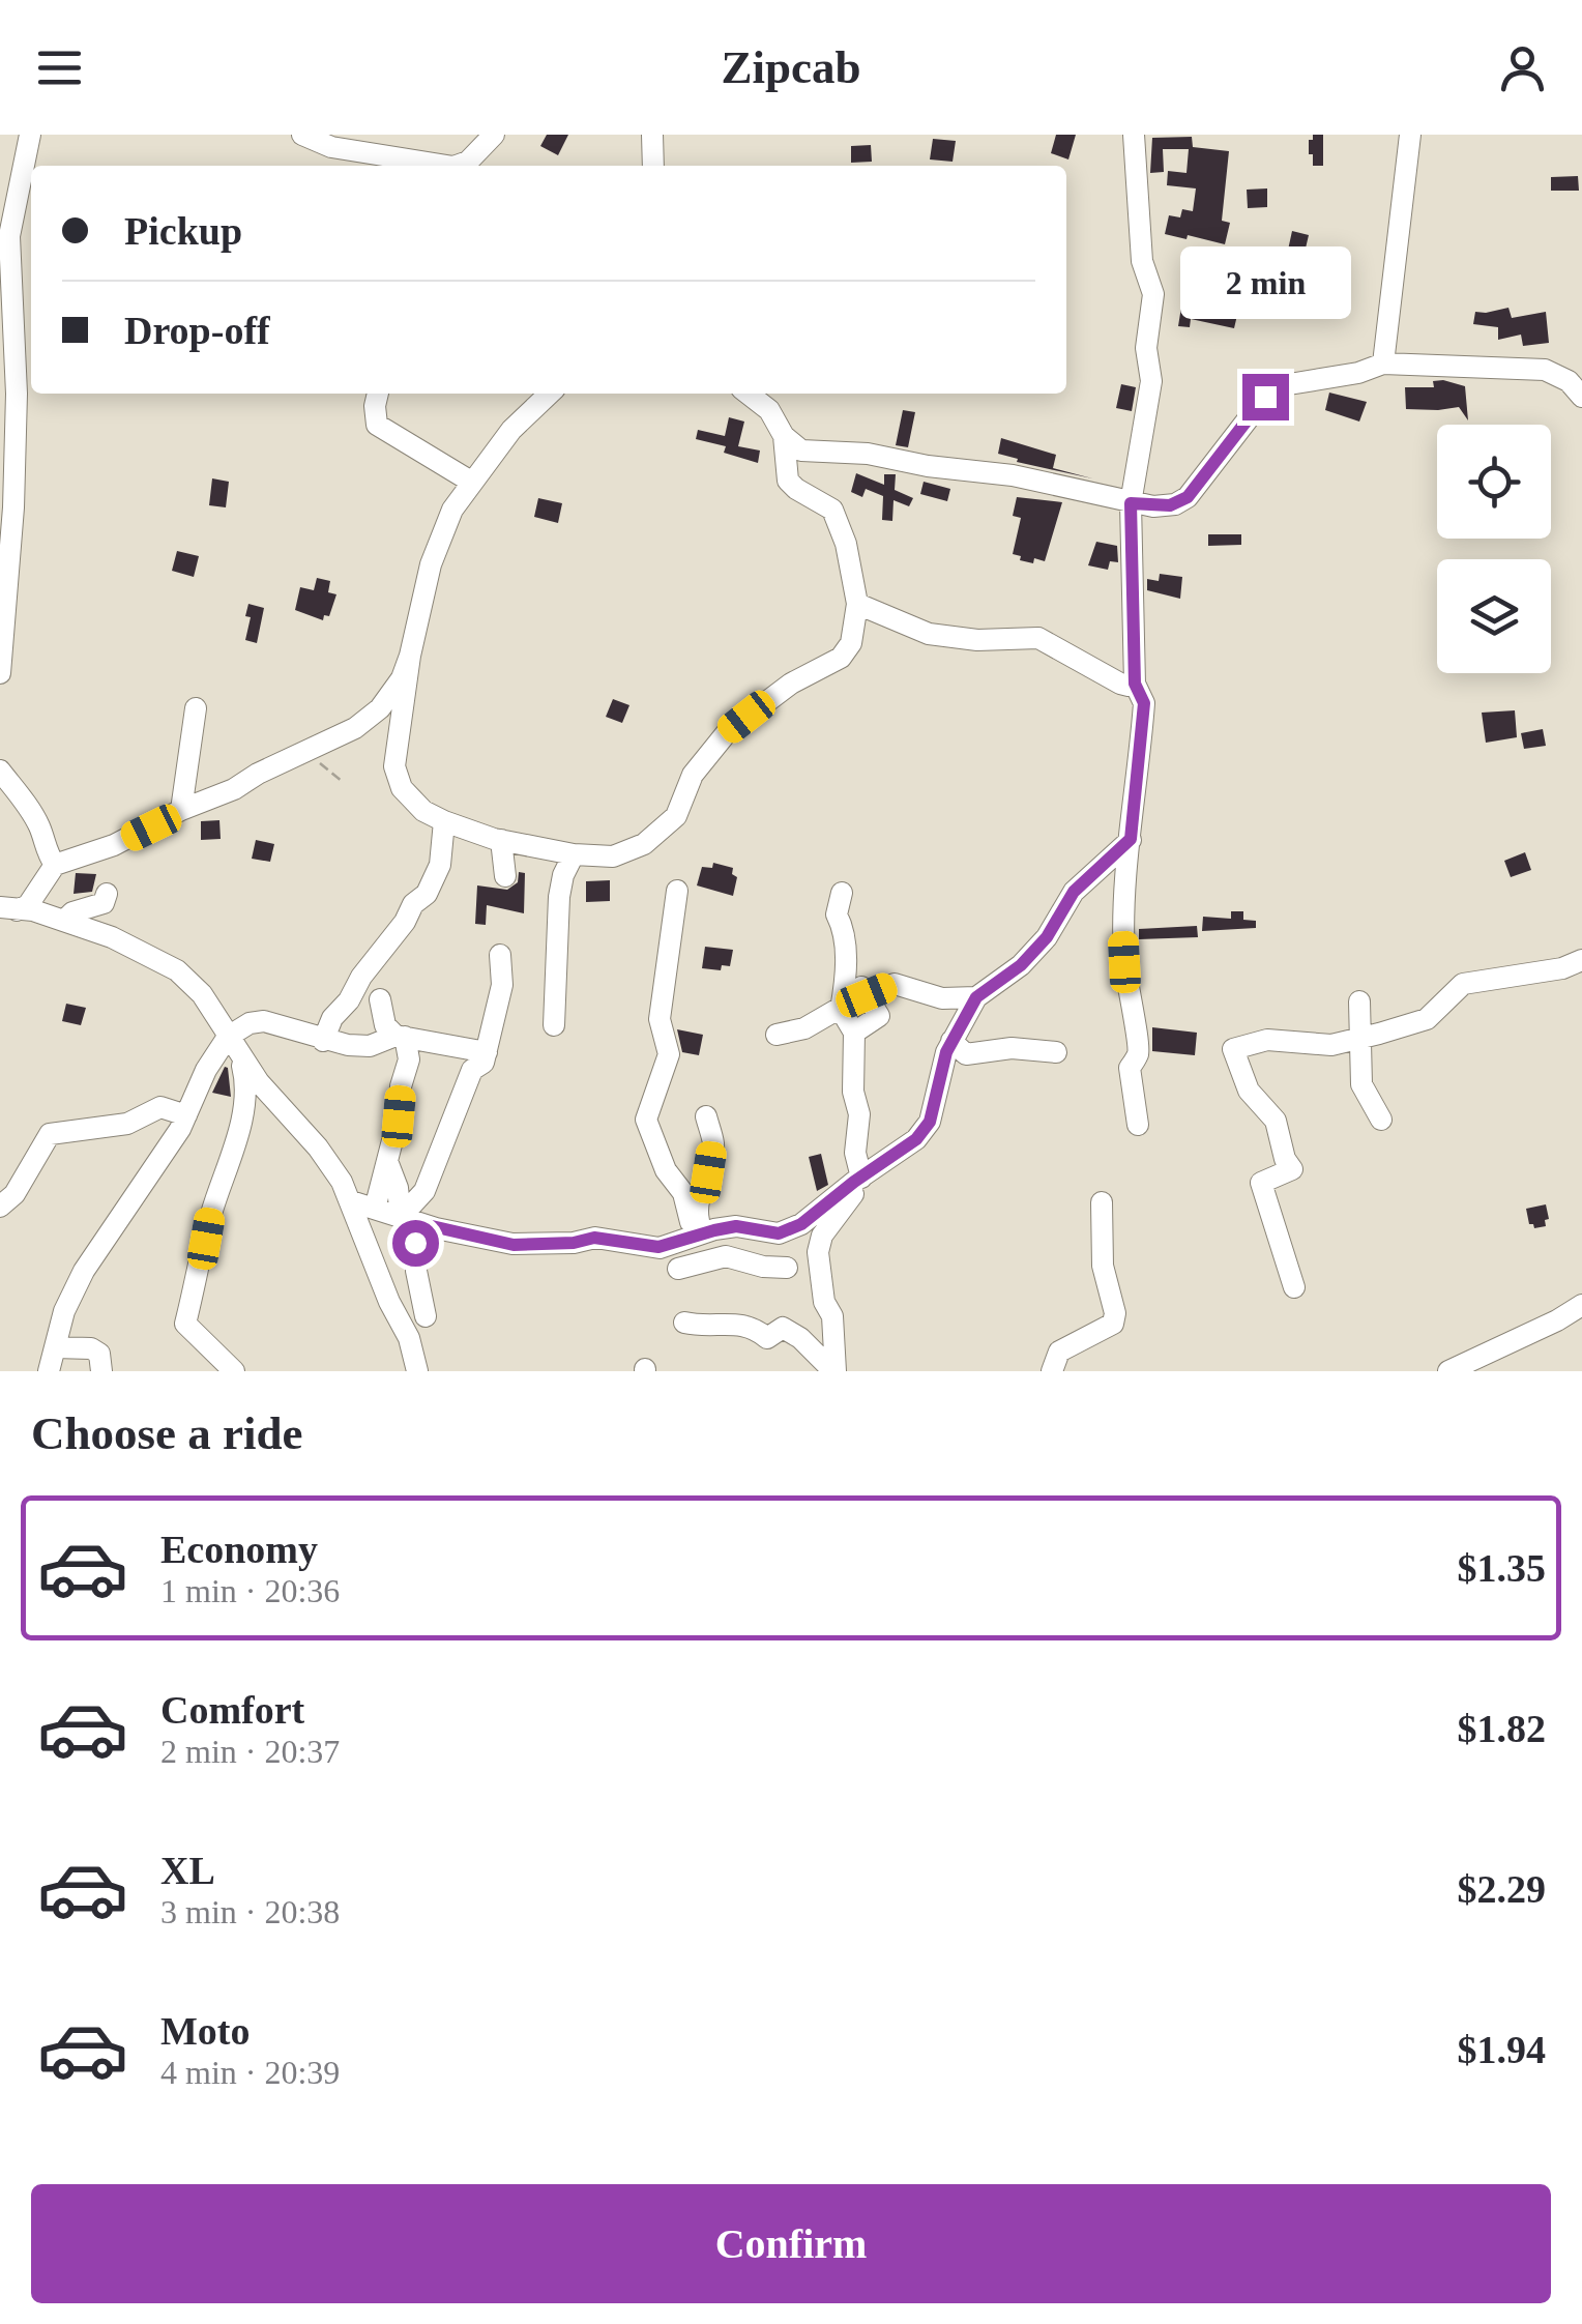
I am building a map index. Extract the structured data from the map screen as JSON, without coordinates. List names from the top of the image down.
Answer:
{
  "page": {
    "header": "Zipcab",
    "banner": ["Pickup", "Drop-off"],
    "bubble": "2 min",
    "heading": "Choose a ride",
    "list": [
      {
        "name": "Economy",
        "note": "1 min · 20:36",
        "value": "$1.35"
      },
      {
        "name": "Comfort",
        "note": "2 min · 20:37",
        "value": "$1.82"
      },
      {
        "name": "XL",
        "note": "3 min · 20:38",
        "value": "$2.29"
      },
      {
        "name": "Moto",
        "note": "4 min · 20:39",
        "value": "$1.94"
      }
    ],
    "buttons": "Confirm"
  }
}
